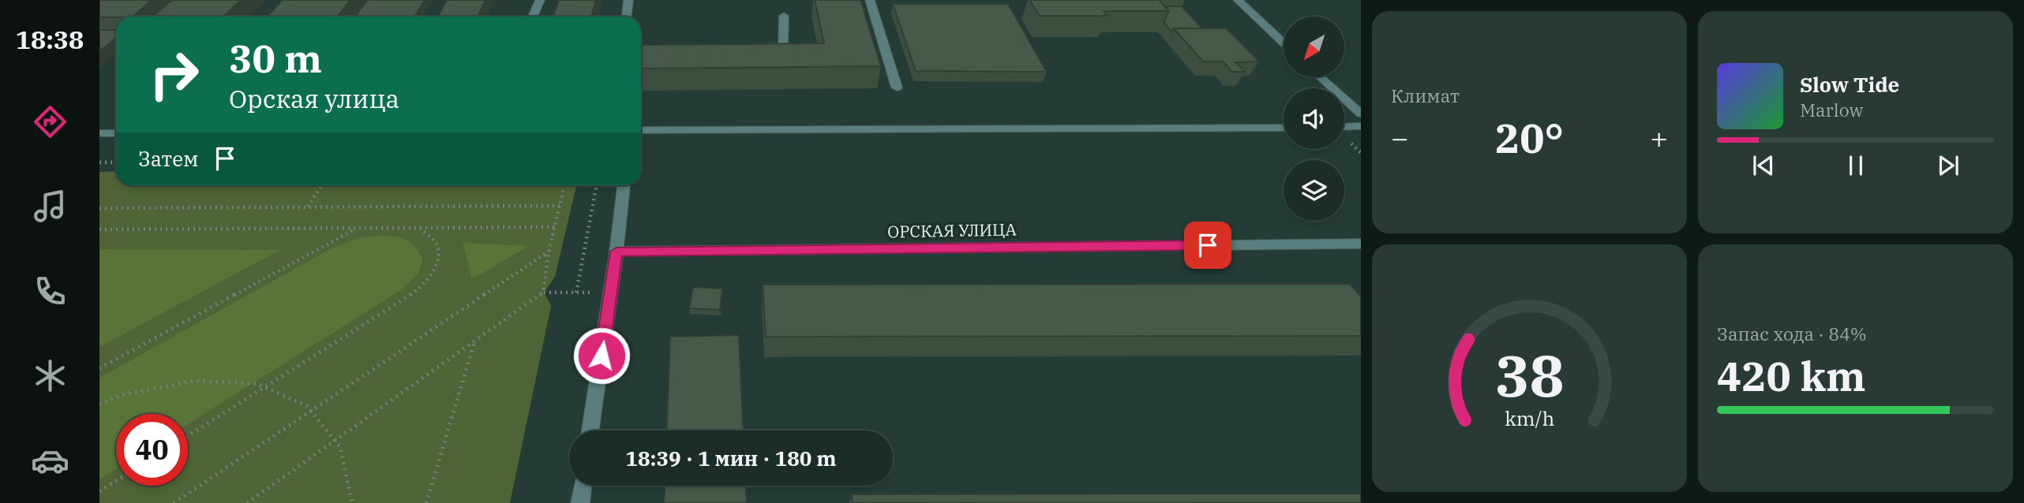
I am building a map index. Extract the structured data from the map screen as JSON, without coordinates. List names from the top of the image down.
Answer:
{
  "streets": {
    "street": ["ОРСКАЯ УЛИЦА"]
  },
  "north": "bottom left",
  "page": {
    "tabs": "18:38",
    "tile": [
      "Климат",
      ["Запас хода · 84%", "420 km"]
    ],
    "turn": ["30 m", "Орская улица"],
    "song": ["Slow Tide", "Marlow"],
    "heat": ["−", "20°", "+"],
    "then": "Затем",
    "limit": "40",
    "trip": "18:39 · 1 мин · 180 m",
    "gauge": ["38", "km/h"]
  }
}
